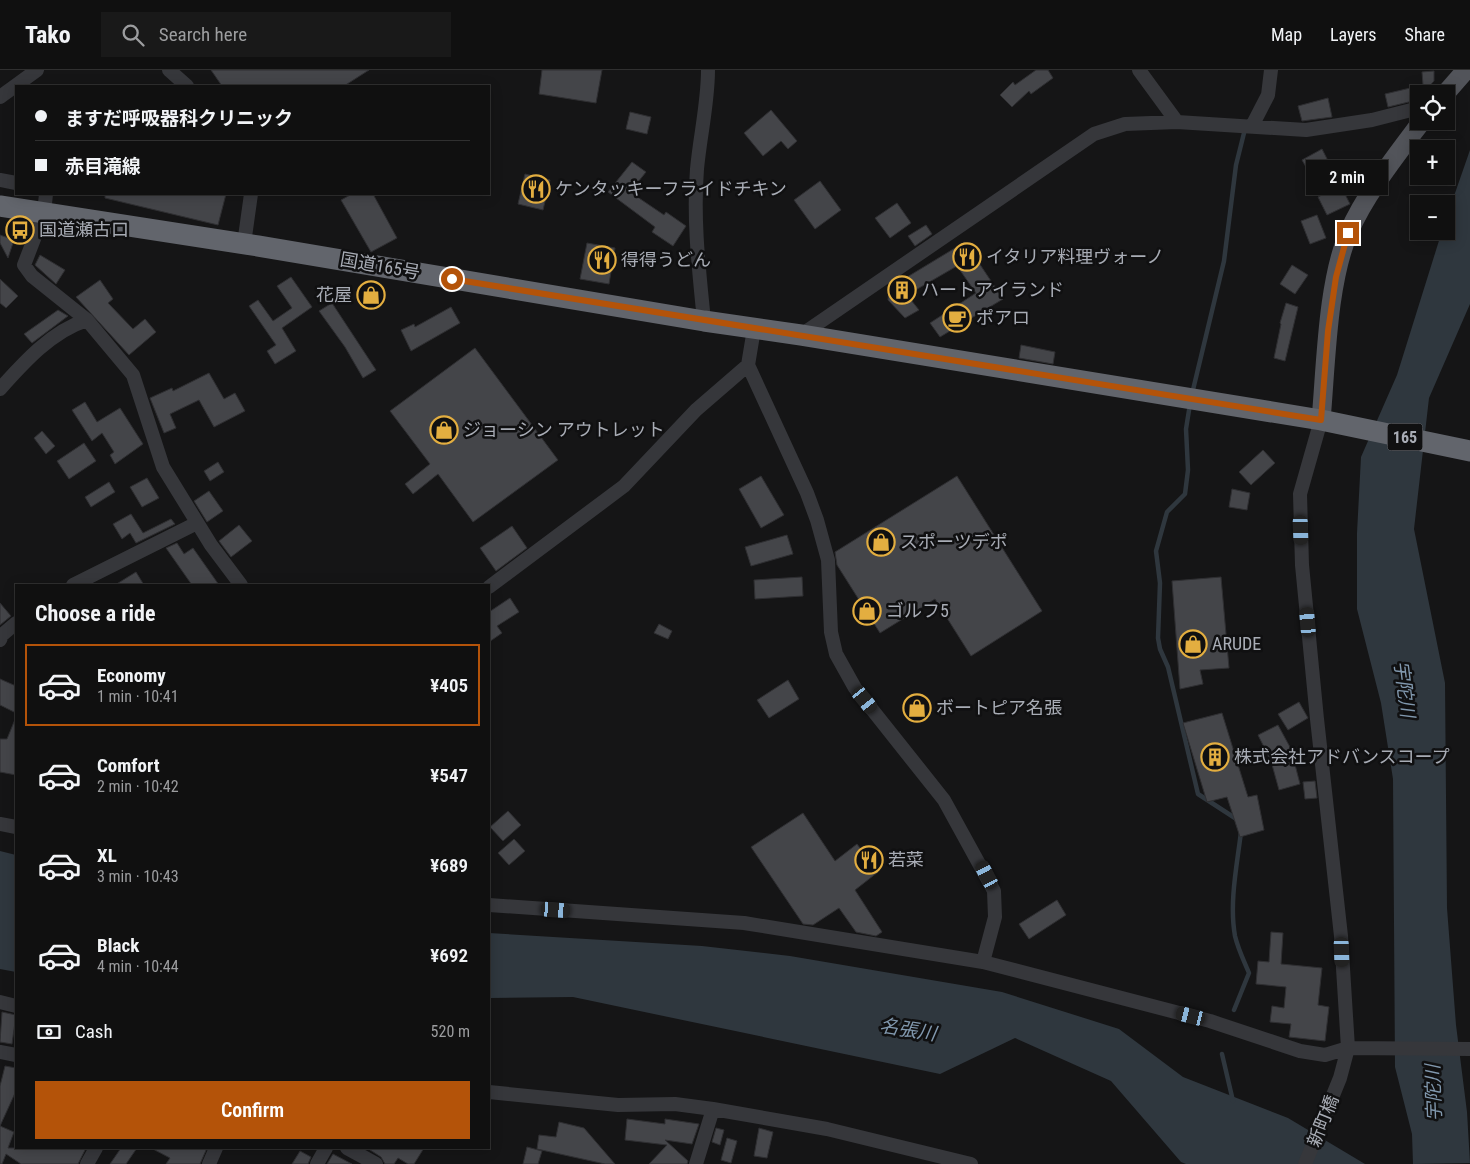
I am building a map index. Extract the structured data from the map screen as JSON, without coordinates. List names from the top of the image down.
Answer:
{
  "streets": {
    "highway": ["国道165号", "165"],
    "street": ["新町橋"]
  },
  "crossings": [
    ["国道165号", "新町橋"]
  ],
  "water": ["宇陀川", "名張川"],
  "places": {
    "restaurant": [
      "ケンタッキーフライドチキン",
      "イタリア料理ヴォーノ",
      "得得うどん",
      "若菜"
    ],
    "bus stop": ["国道瀬古口"],
    "building": ["ハートアイランド", "株式会社アドバンスコープ"],
    "shop": [
      "花屋",
      "ジョーシン アウトレット",
      "スポーツデポ",
      "ゴルフ5",
      "ARUDE",
      "ボートピア名張"
    ],
    "cafe": ["ポアロ"]
  },
  "page": {
    "header": "Tako",
    "search": "Search here",
    "nav": ["Map", "Layers", "Share"],
    "map_buttons": ["+", "−"],
    "banner": ["ますだ呼吸器科クリニック", "赤目滝線"],
    "bubble": "2 min",
    "heading": "Choose a ride",
    "list": [
      {
        "name": "Economy",
        "note": "1 min · 10:41",
        "value": "¥405"
      },
      {
        "name": "Comfort",
        "note": "2 min · 10:42",
        "value": "¥547"
      },
      {
        "name": "XL",
        "note": "3 min · 10:43",
        "value": "¥689"
      },
      {
        "name": "Black",
        "note": "4 min · 10:44",
        "value": "¥692"
      }
    ],
    "pay": ["Cash", "520 m"],
    "buttons": "Confirm"
  }
}
